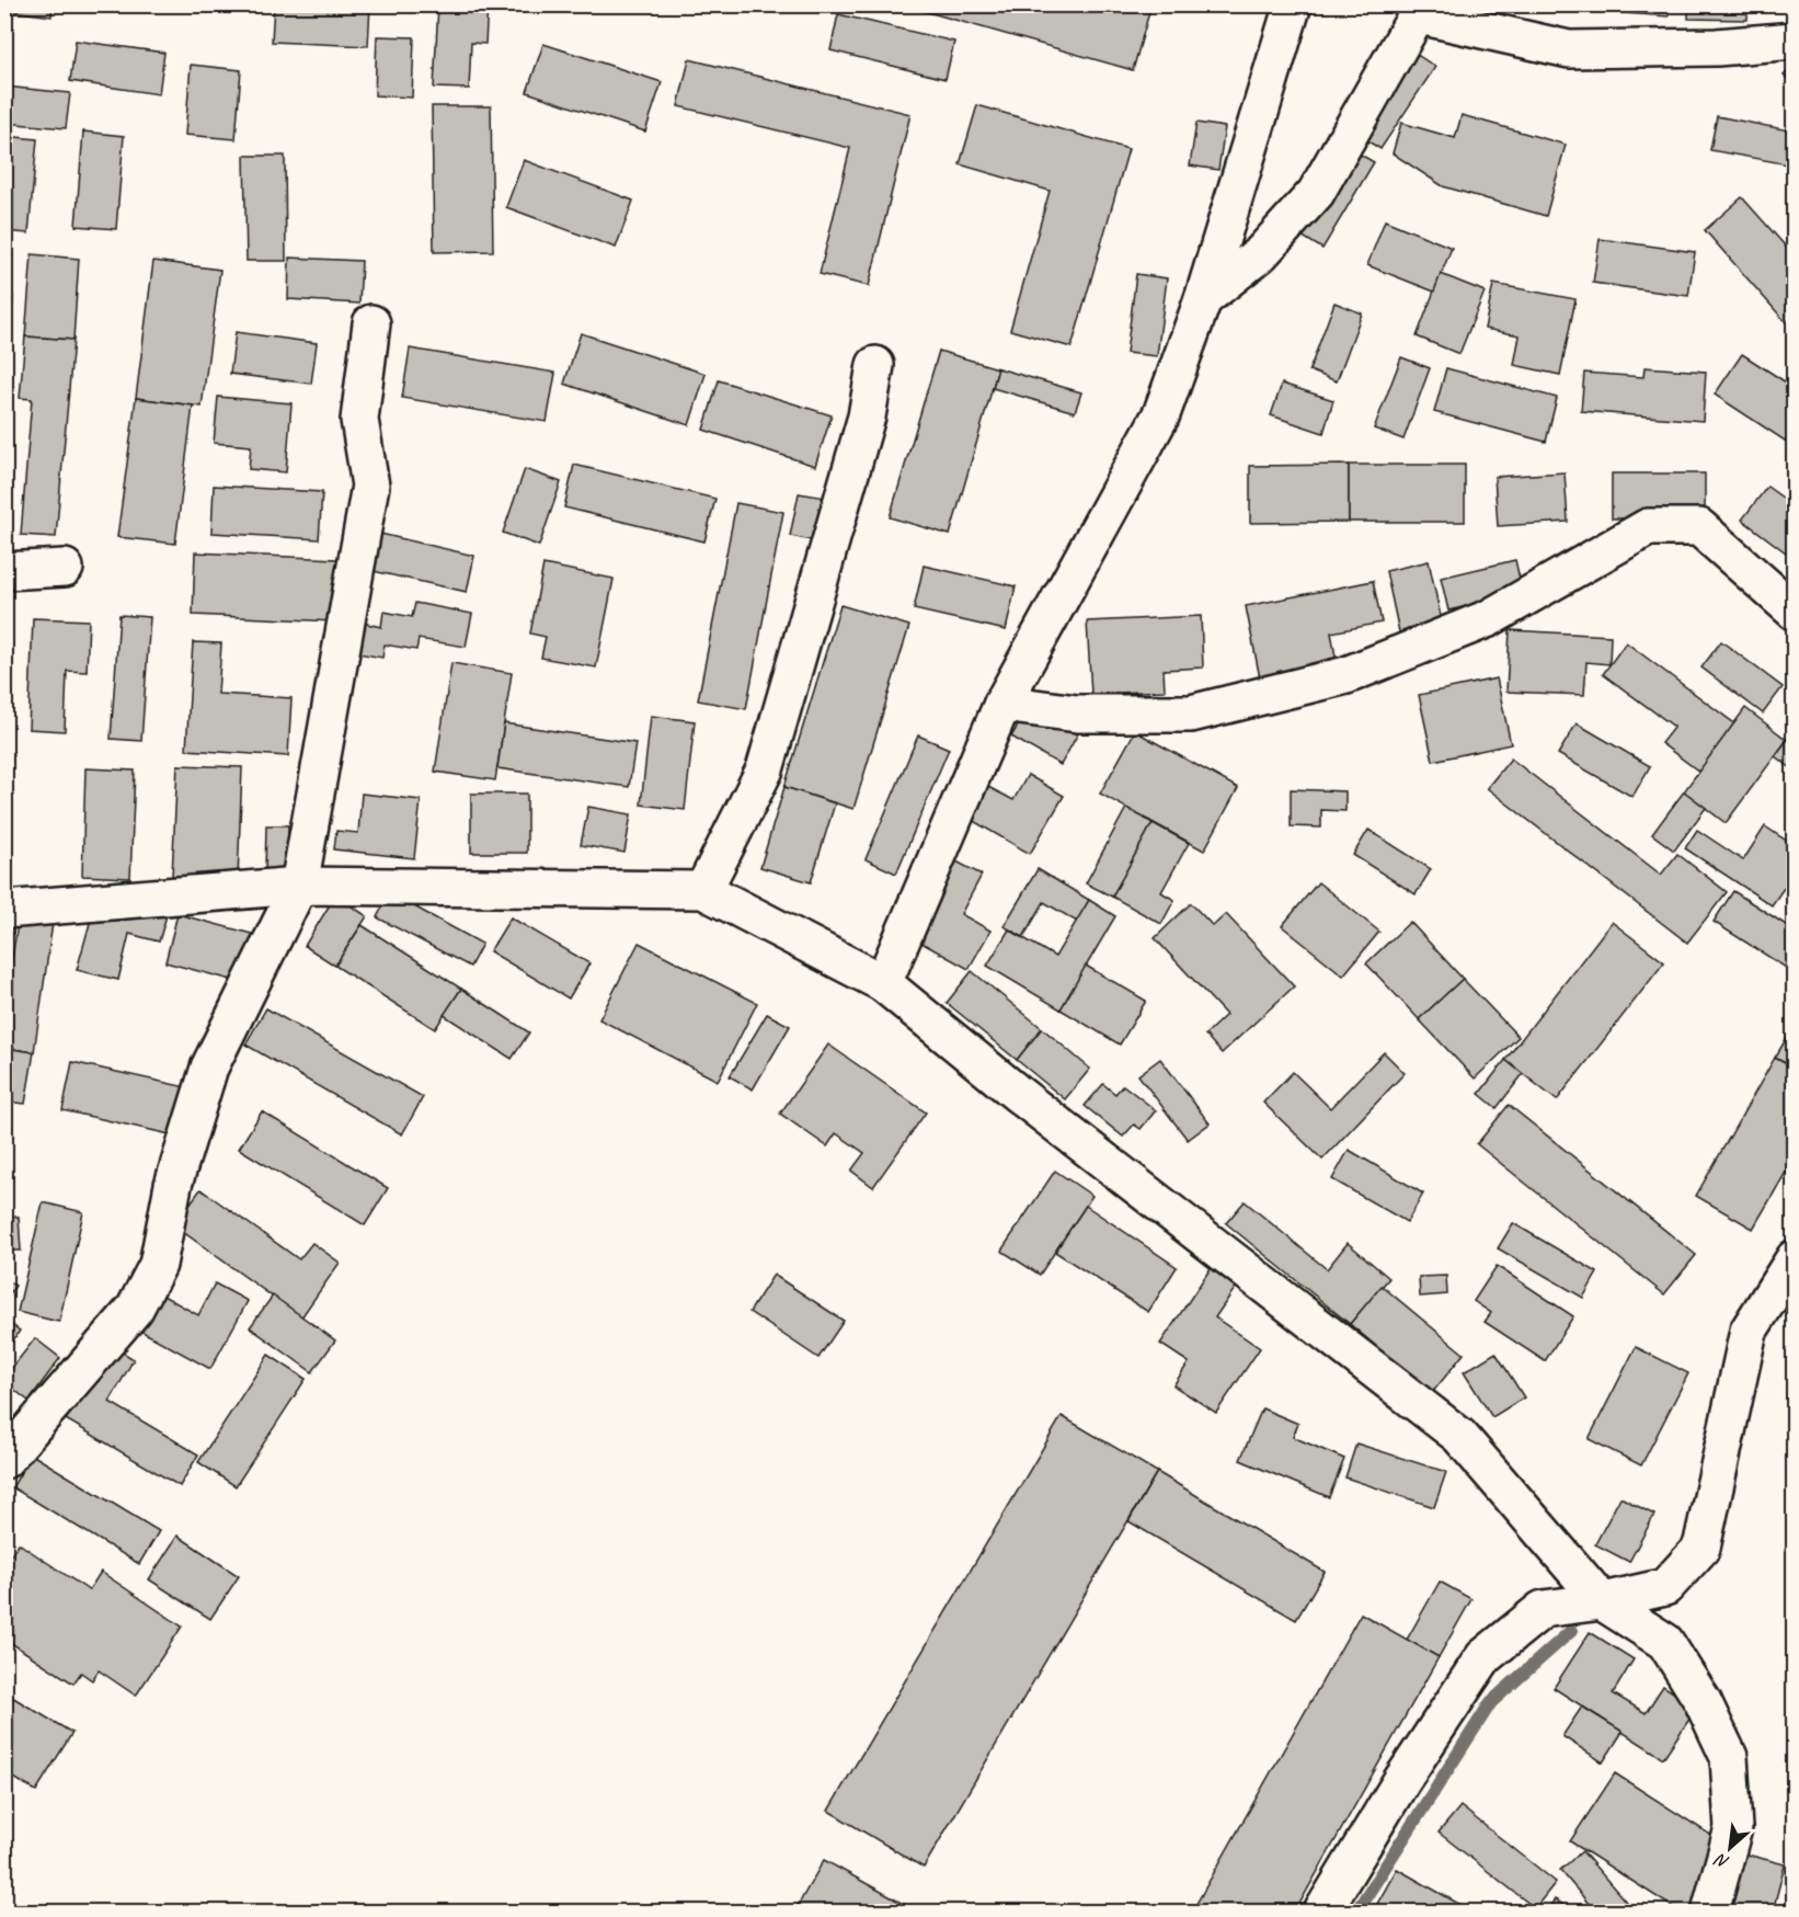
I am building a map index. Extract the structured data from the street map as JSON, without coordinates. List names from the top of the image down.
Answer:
{
  "north": "bottom left"
}
